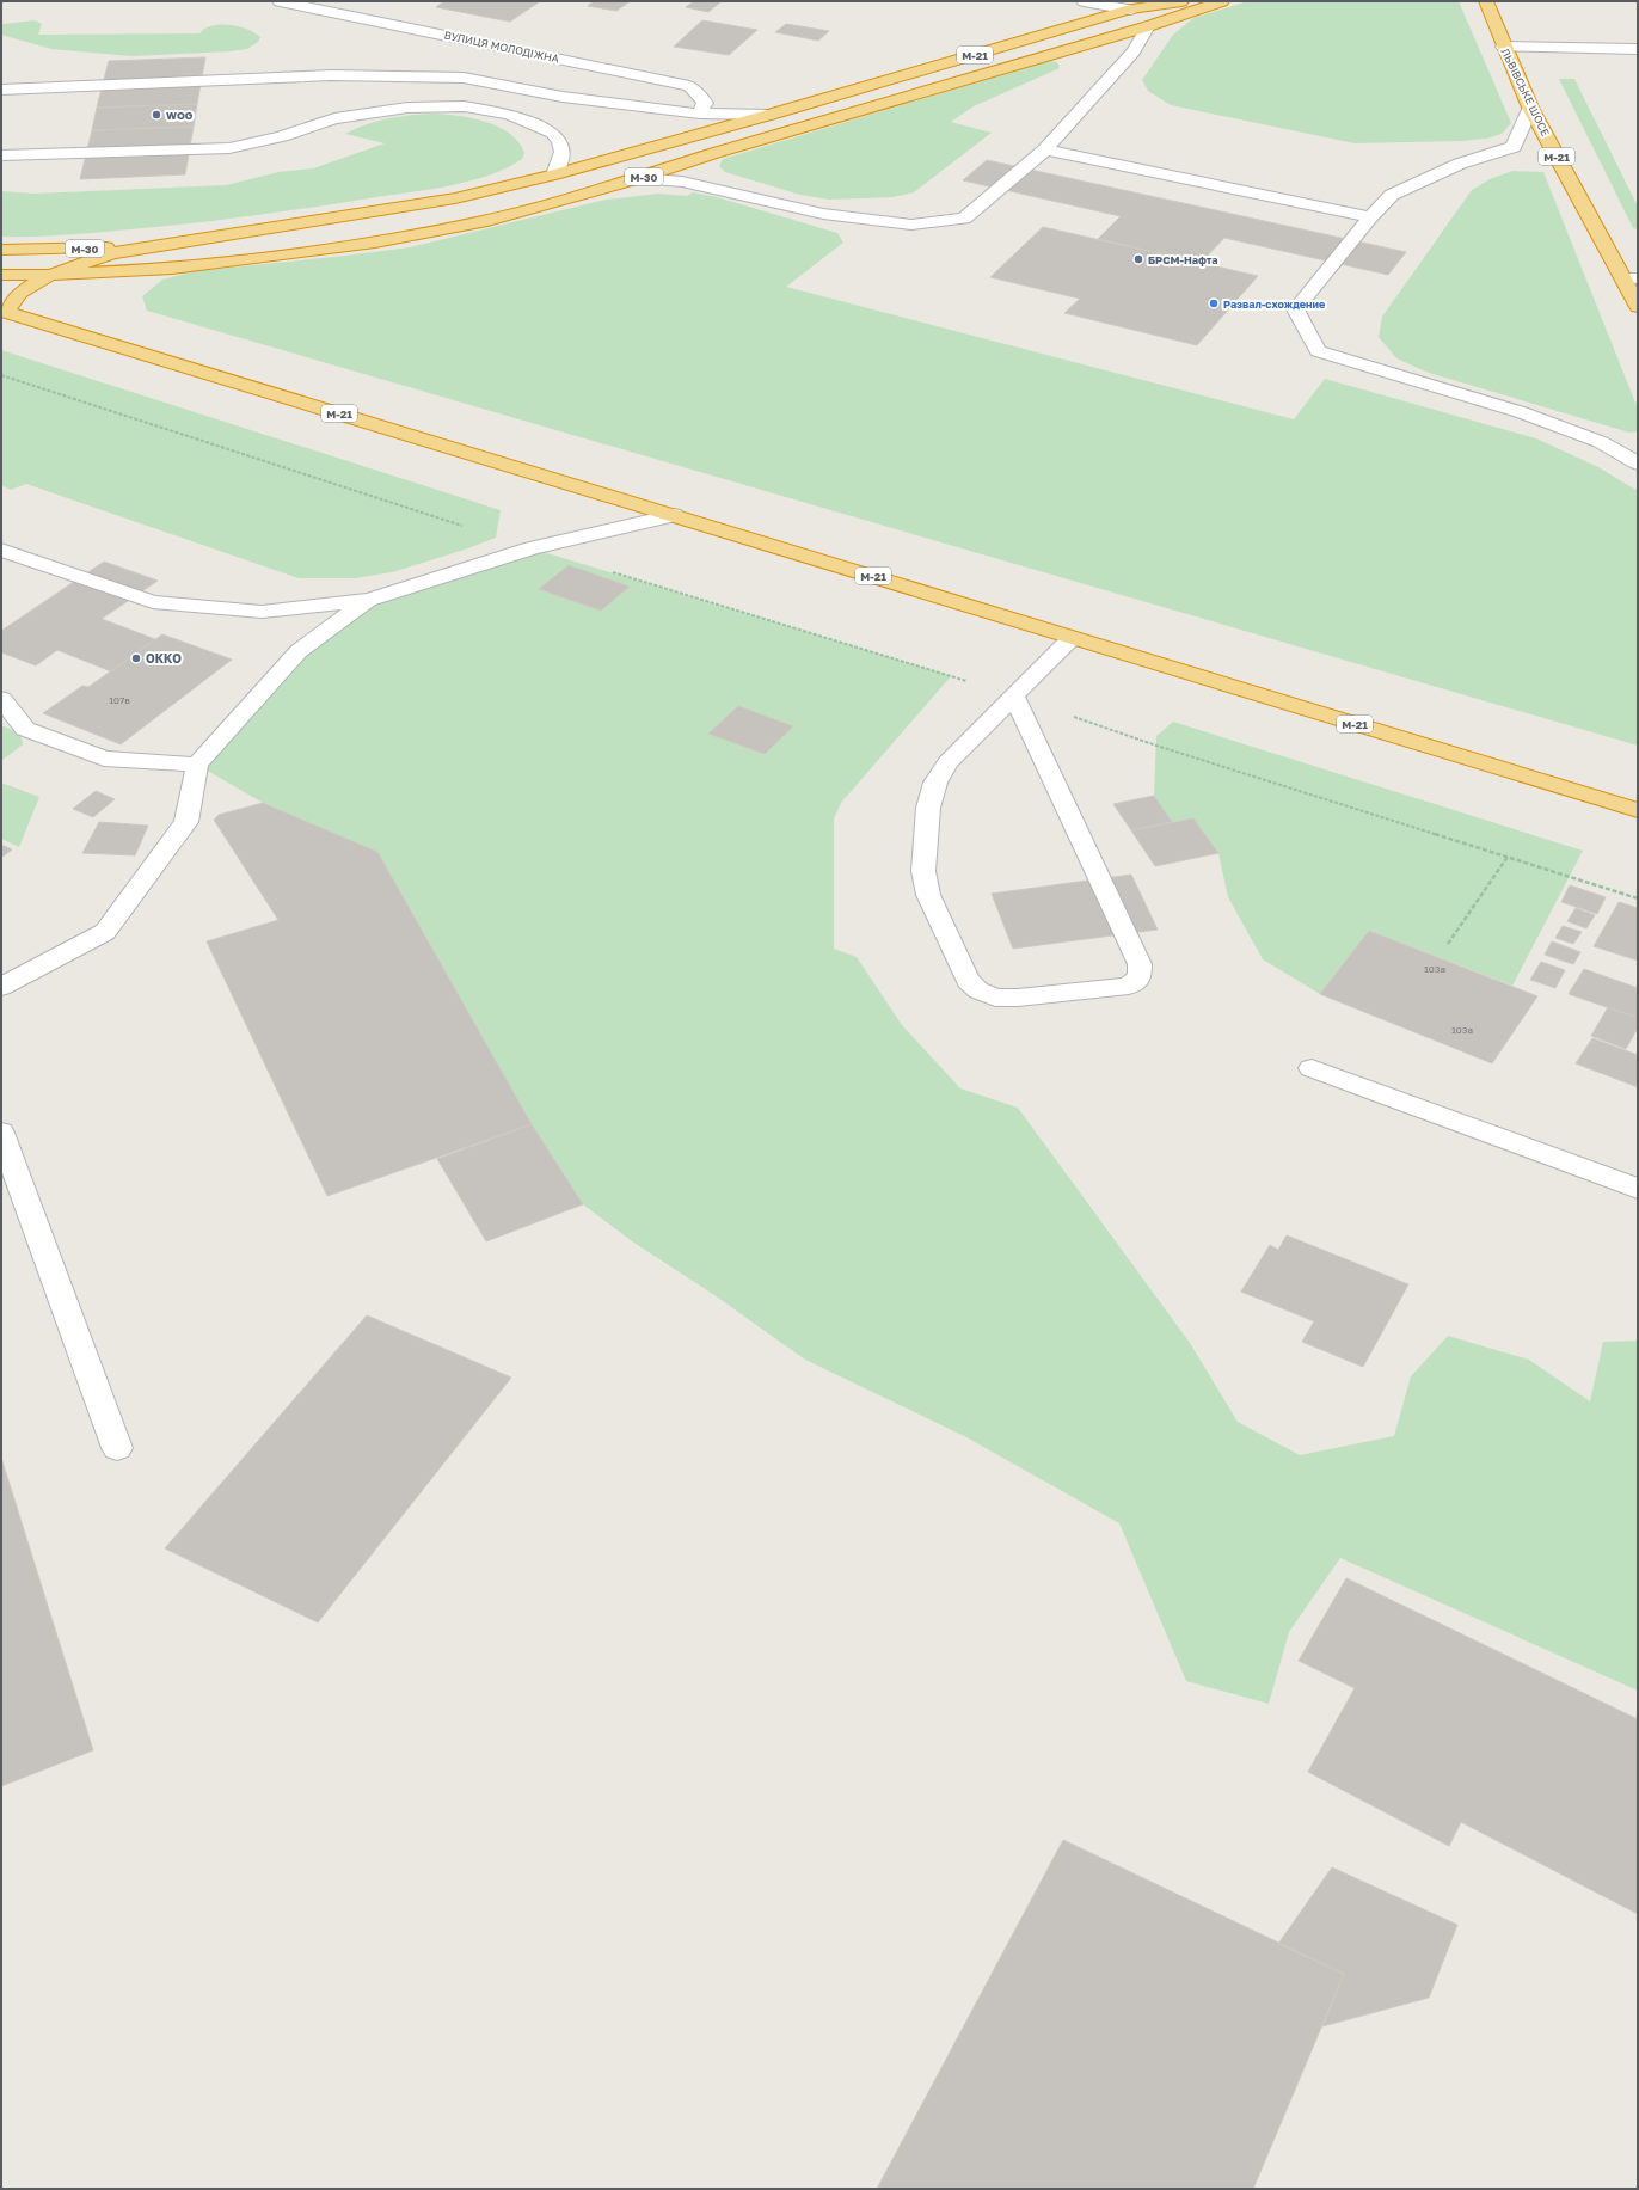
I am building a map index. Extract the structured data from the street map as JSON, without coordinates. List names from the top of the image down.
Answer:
{
  "streets": {
    "highway": ["М-21", "ЛЬВІВСЬКЕ ШОСЕ", "М-30"],
    "street": ["ВУЛИЦЯ МОЛОДІЖНА"]
  },
  "crossings": [
    ["М-21", "М-30"]
  ],
  "places": [
    "WOG",
    "БРСМ-Нафта",
    "Развал-схождение",
    "ОККО"
  ],
  "house_numbers": ["107в", "103а", "103а"]
}
